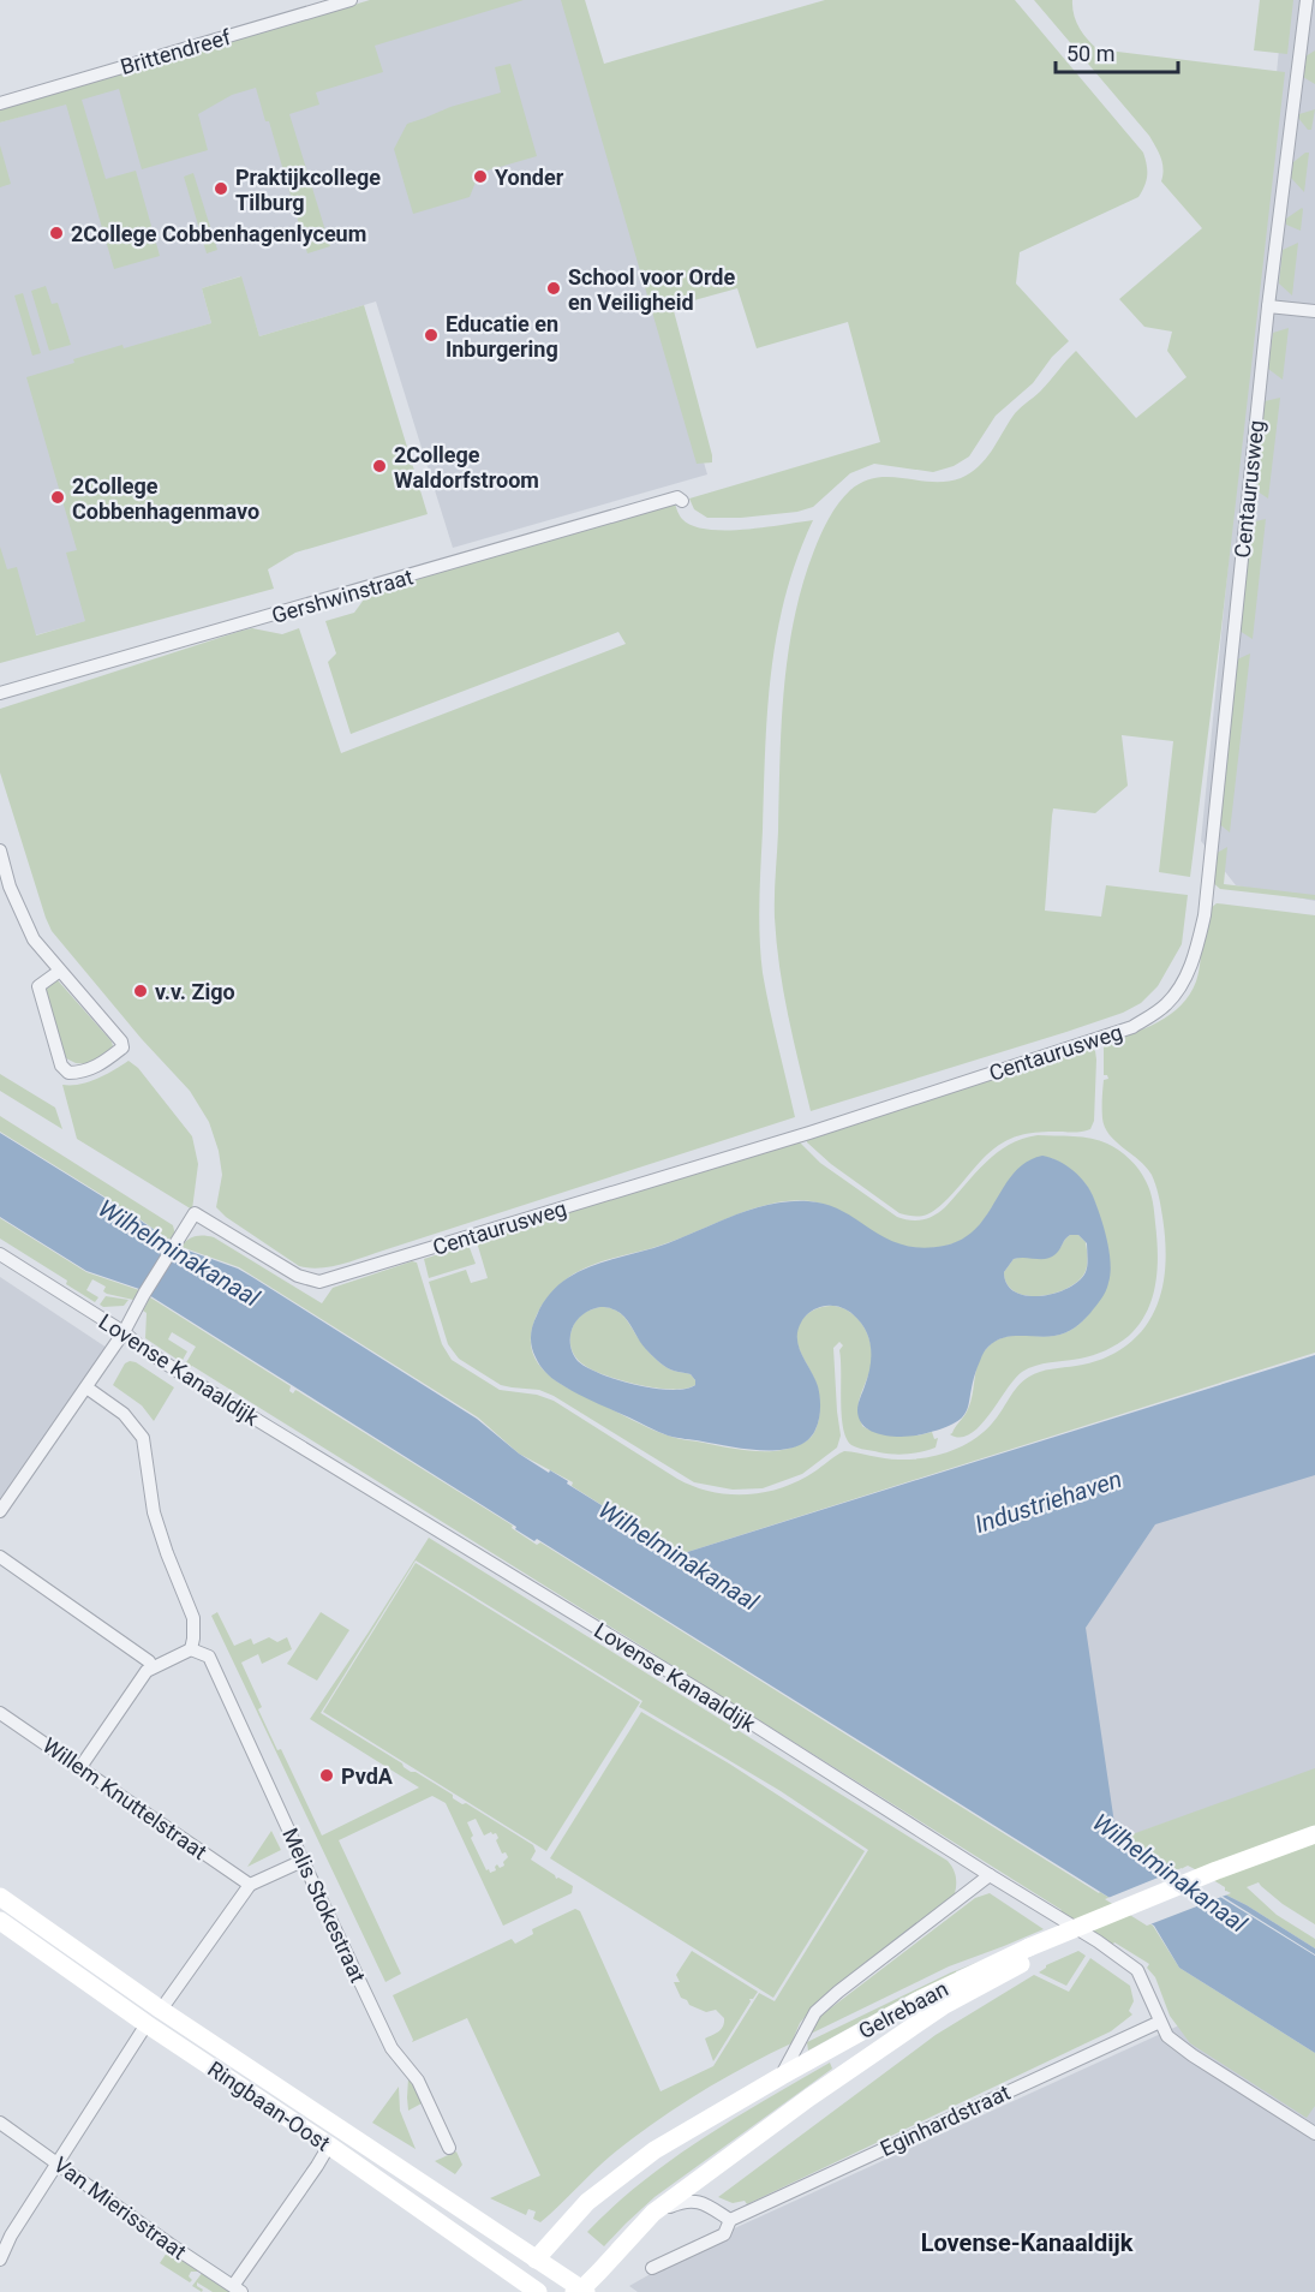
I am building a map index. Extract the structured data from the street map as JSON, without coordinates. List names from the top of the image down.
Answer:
{
  "streets": {
    "street": [
      "Brittendreef",
      "Centaurusweg",
      "Gershwinstraat",
      "Lovense Kanaaldijk",
      "Willem Knuttelstraat",
      "Melis Stokestraat",
      "Gelrebaan",
      "Ringbaan-Oost",
      "Eginhardstraat",
      "Van Mierisstraat"
    ]
  },
  "crossings": [
    ["Centaurusweg", "Lovense Kanaaldijk"],
    ["Lovense Kanaaldijk", "Eginhardstraat"],
    ["Gelrebaan", "Ringbaan-Oost"]
  ],
  "districts": ["Lovense-Kanaaldijk"],
  "water": ["Wilhelminakanaal", "Industriehaven"],
  "places": [
    "Yonder",
    "Praktijkcollege Tilburg",
    "2College Cobbenhagenlyceum",
    "School voor Orde en Veiligheid",
    "Educatie en Inburgering",
    "2College Waldorfstroom",
    "2College Cobbenhagenmavo",
    "v.v. Zigo",
    "PvdA"
  ],
  "scale_bar": "50 m"
}
